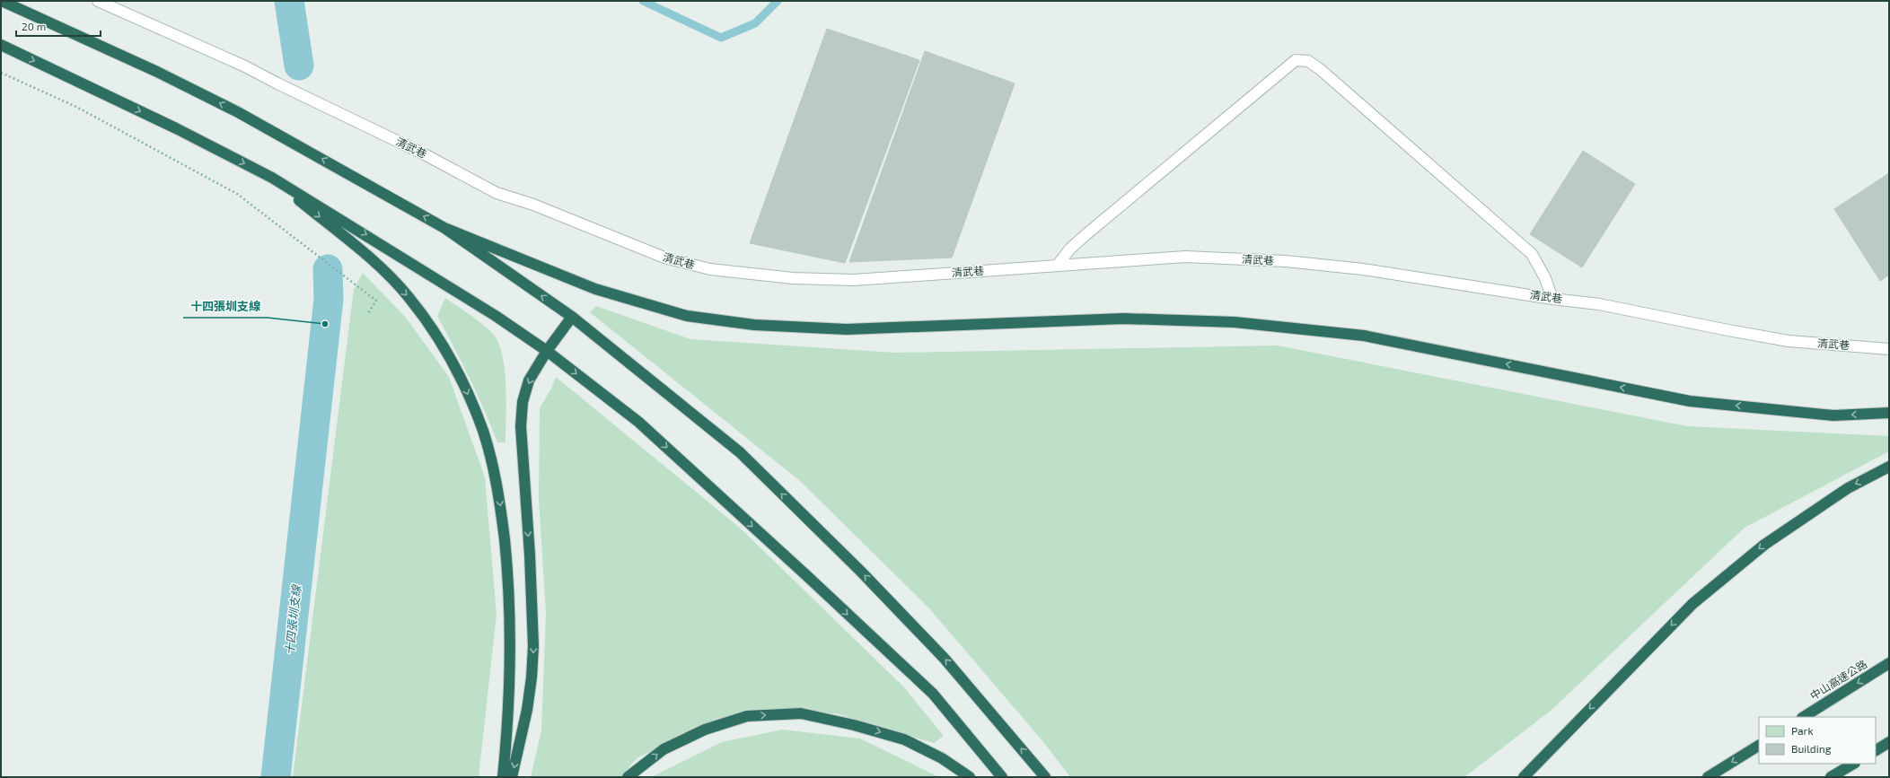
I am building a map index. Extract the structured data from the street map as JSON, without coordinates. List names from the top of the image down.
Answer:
{
  "streets": {
    "highway": ["中山高速公路"],
    "lane": ["清武巷"]
  },
  "water": ["十四張圳支線"],
  "places": ["十四張圳支線"],
  "legend": ["Park", "Building"],
  "scale_bar": "20 m"
}
